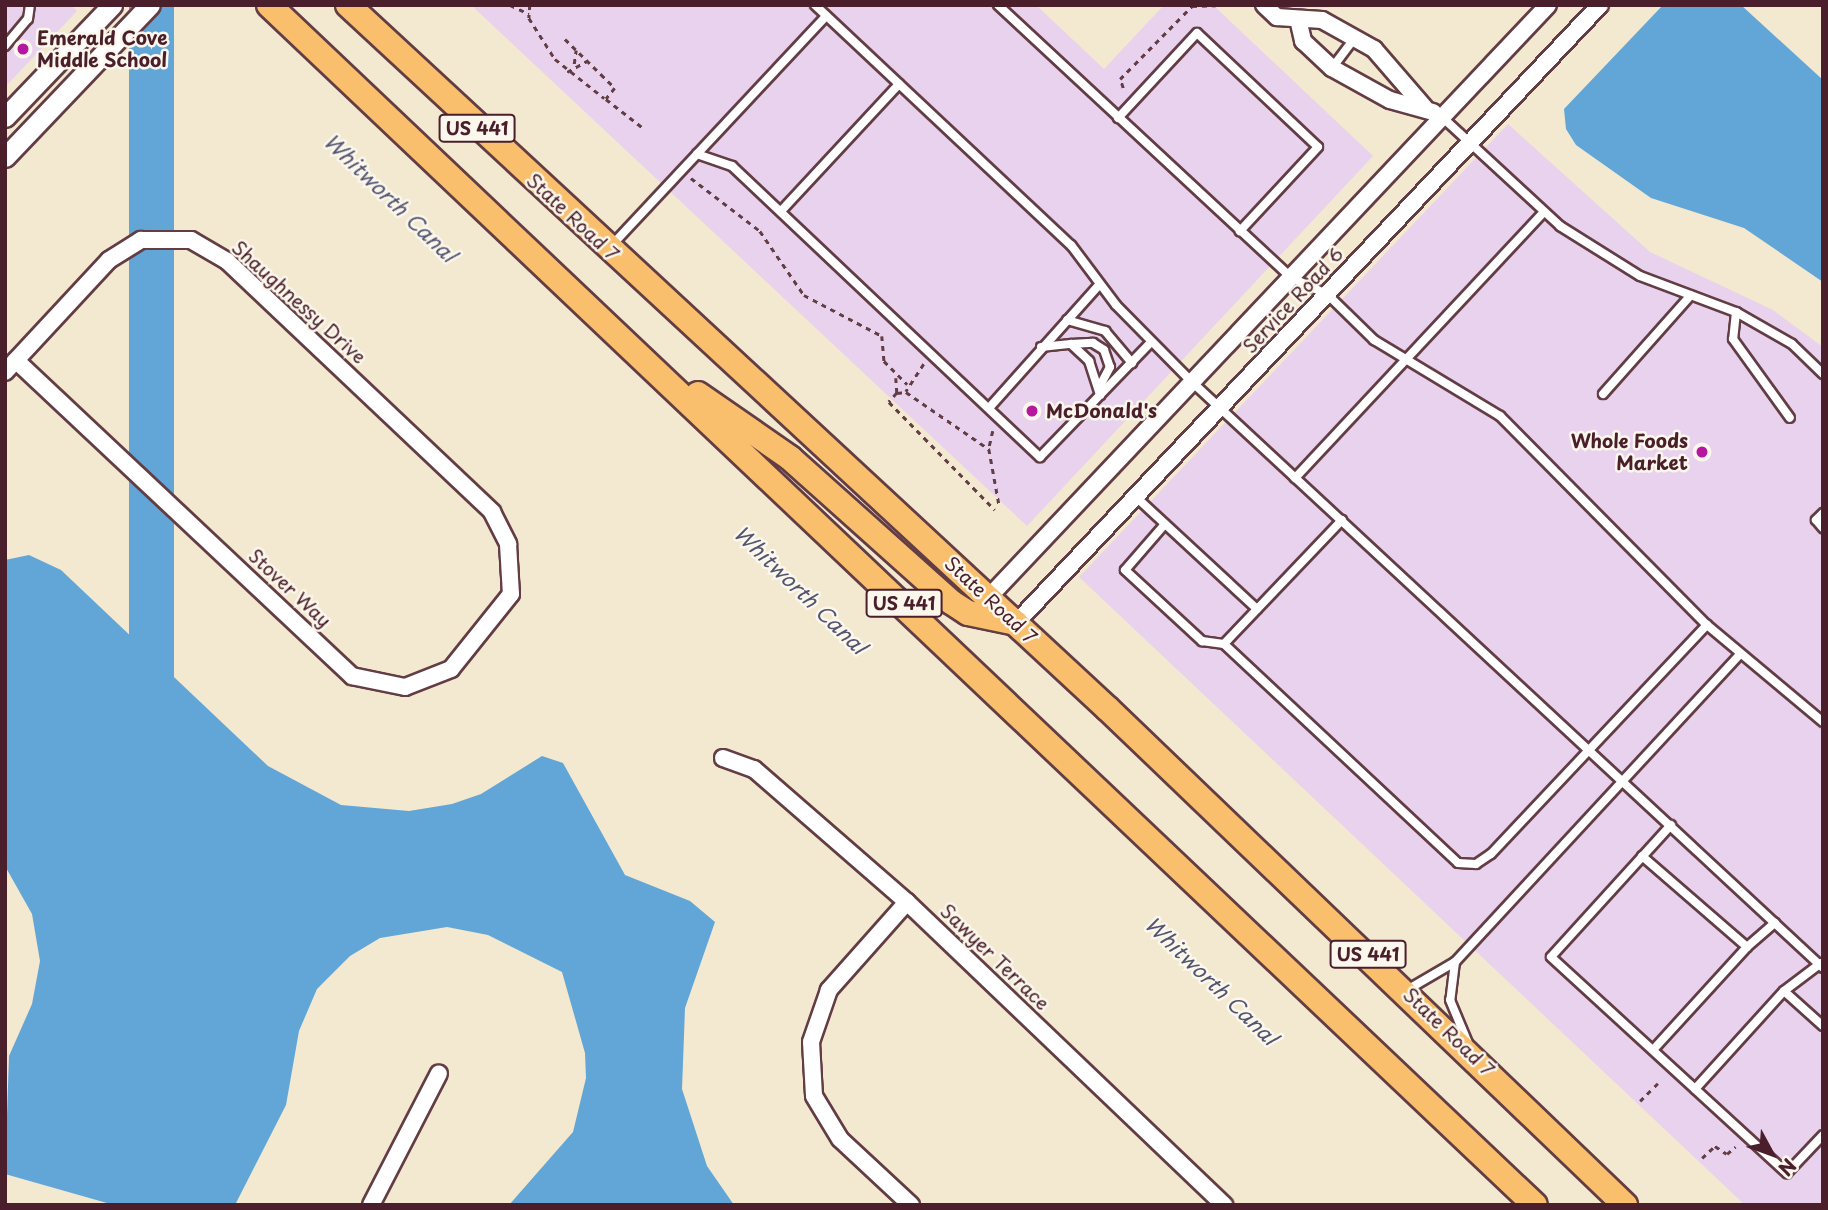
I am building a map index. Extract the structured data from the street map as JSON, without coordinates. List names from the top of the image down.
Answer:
{
  "streets": {
    "main road": ["US 441", "State Road 7"],
    "street": [
      "Service Road 6",
      "Shaughnessy Drive",
      "Stover Way",
      "Sawyer Terrace"
    ]
  },
  "crossings": [
    ["State Road 7", "Service Road 6"],
    ["Shaughnessy Drive", "Stover Way"]
  ],
  "water": ["Whitworth Canal"],
  "places": ["Emerald Cove Middle School", "McDonald's", "Whole Foods Market"],
  "north": "bottom right"
}
